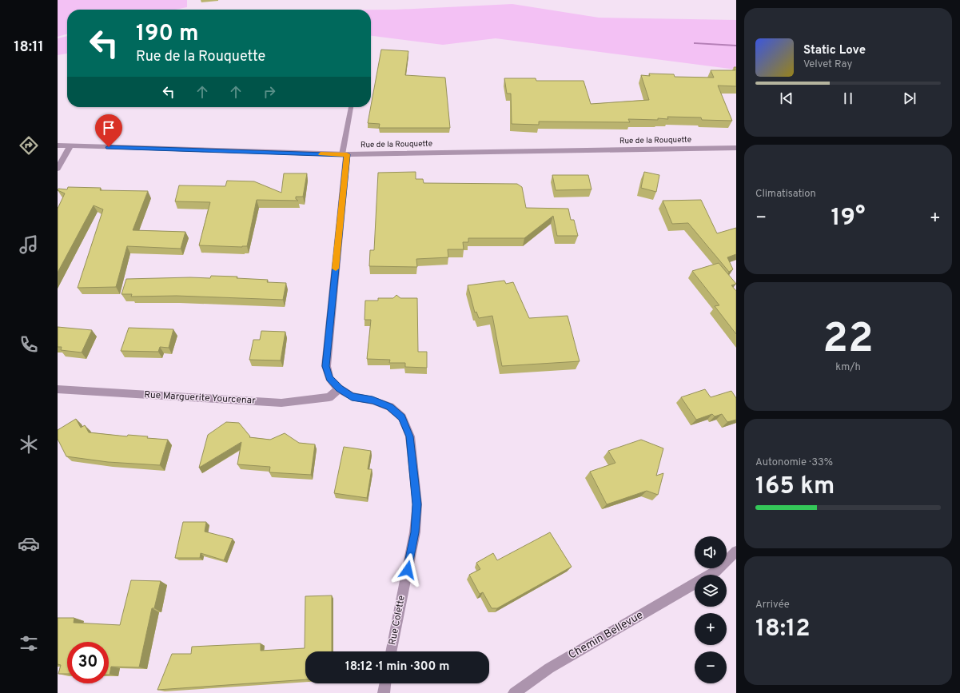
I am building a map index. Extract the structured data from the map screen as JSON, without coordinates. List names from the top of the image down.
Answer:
{
  "streets": {
    "street": [
      "Rue de la Rouquette",
      "Rue Marguerite Yourcenar",
      "Rue Colette",
      "Chemin Bellevue"
    ]
  },
  "crossings": [
    ["Rue de la Rouquette", "Rue Colette"],
    ["Rue Marguerite Yourcenar", "Rue Colette"]
  ],
  "page": {
    "tabs": "18:11",
    "turn": ["190 m", "Rue de la Rouquette"],
    "song": ["Static Love", "Velvet Ray"],
    "tile": [
      "Climatisation",
      ["22", "km/h"],
      ["Autonomie · 33%", "165 km"],
      ["Arrivée", "18:12"]
    ],
    "heat": ["−", "19°", "+"],
    "map_buttons": ["+", "−"],
    "limit": "30",
    "trip": "18:12 · 1 min · 300 m"
  }
}
